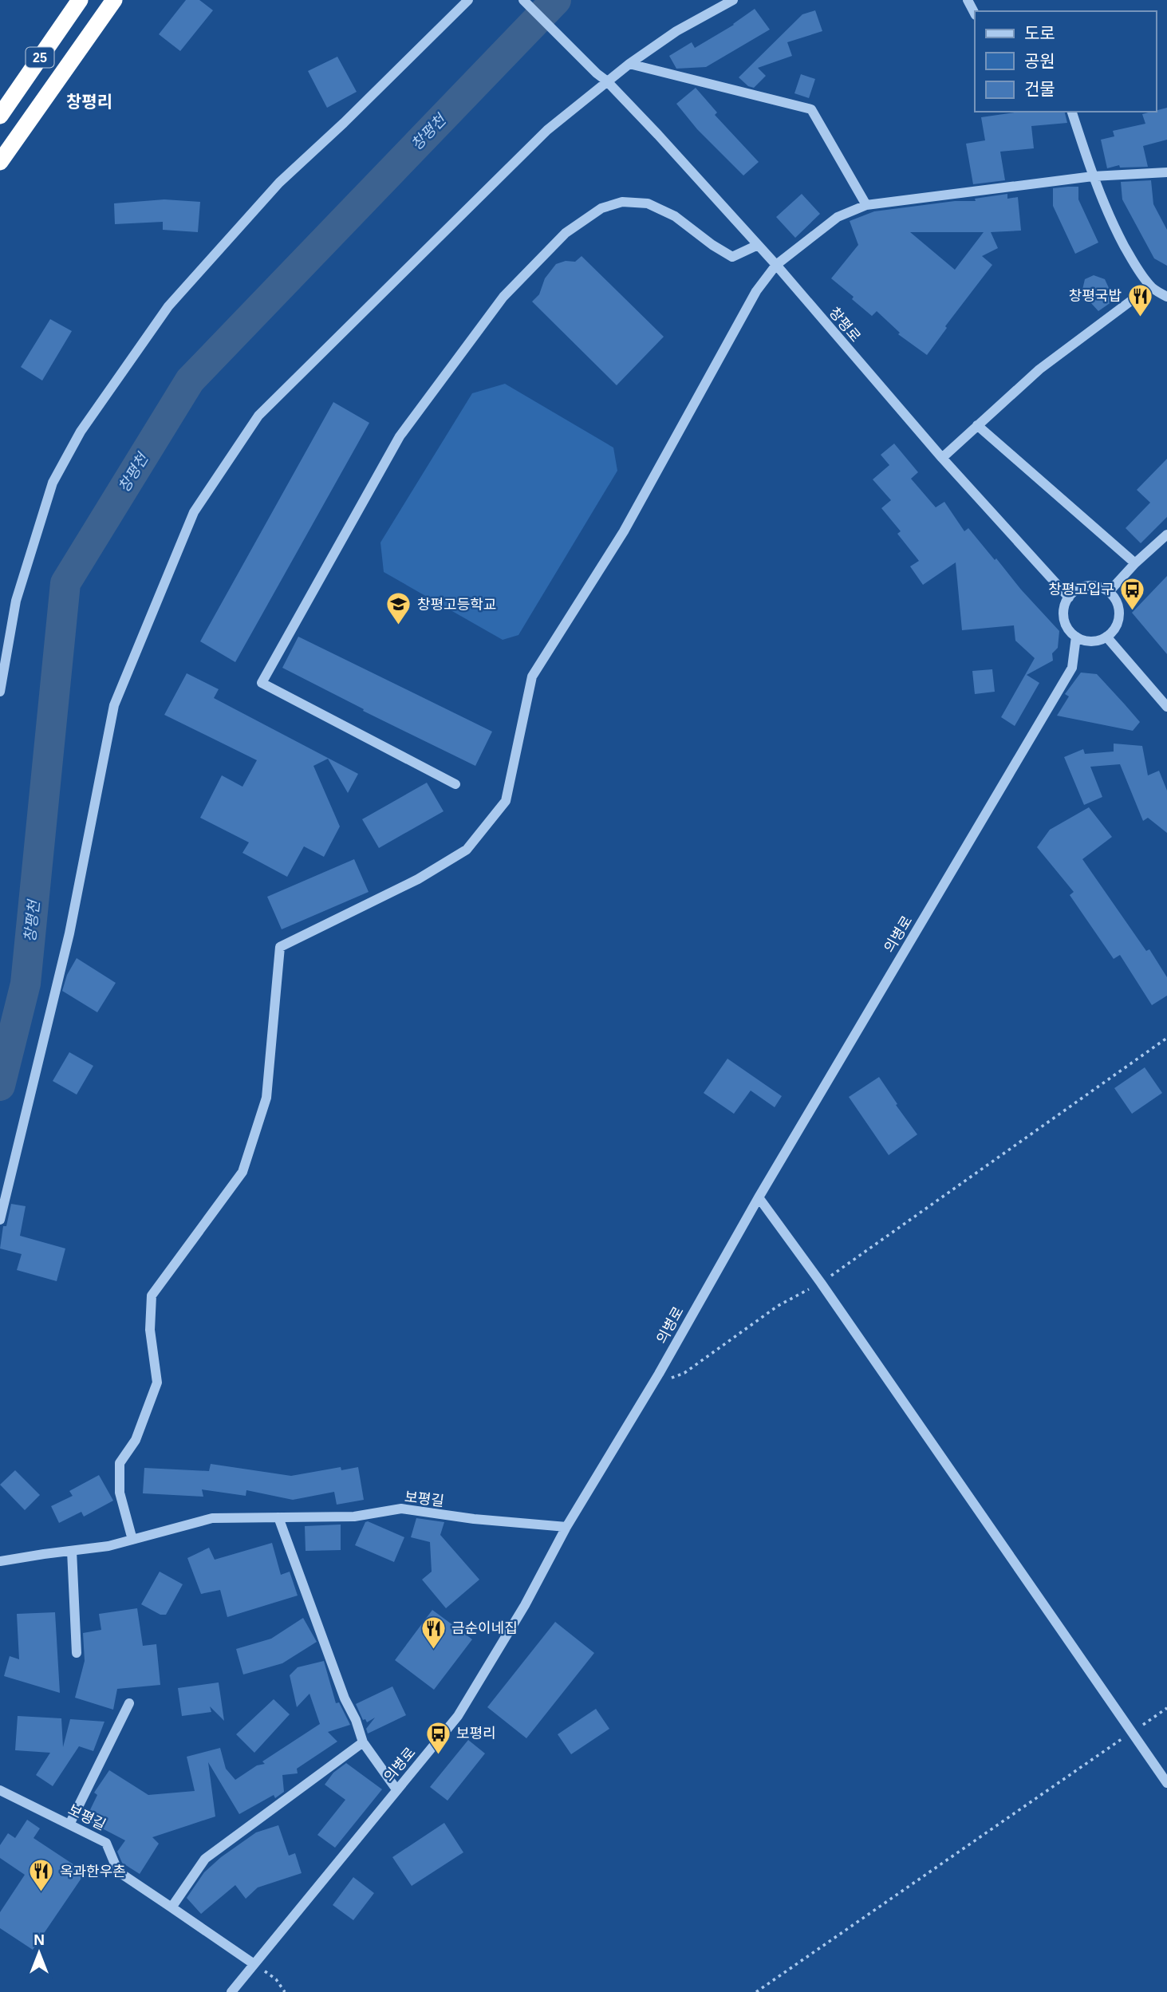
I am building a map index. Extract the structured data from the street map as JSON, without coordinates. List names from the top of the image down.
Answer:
{
  "streets": {
    "highway": ["25"],
    "street": ["창평로", "의병로", "보평길"]
  },
  "crossings": [
    ["창평로", "의병로"],
    ["의병로", "보평길"]
  ],
  "districts": ["창평리"],
  "water": ["창평천"],
  "places": {
    "restaurant": ["창평국밥", "금순이네집", "옥과한우촌"],
    "bus stop": ["창평고입구", "보평리"],
    "school or university": ["창평고등학교"]
  },
  "legend": ["도로", "공원", "건물"],
  "north": "top"
}
